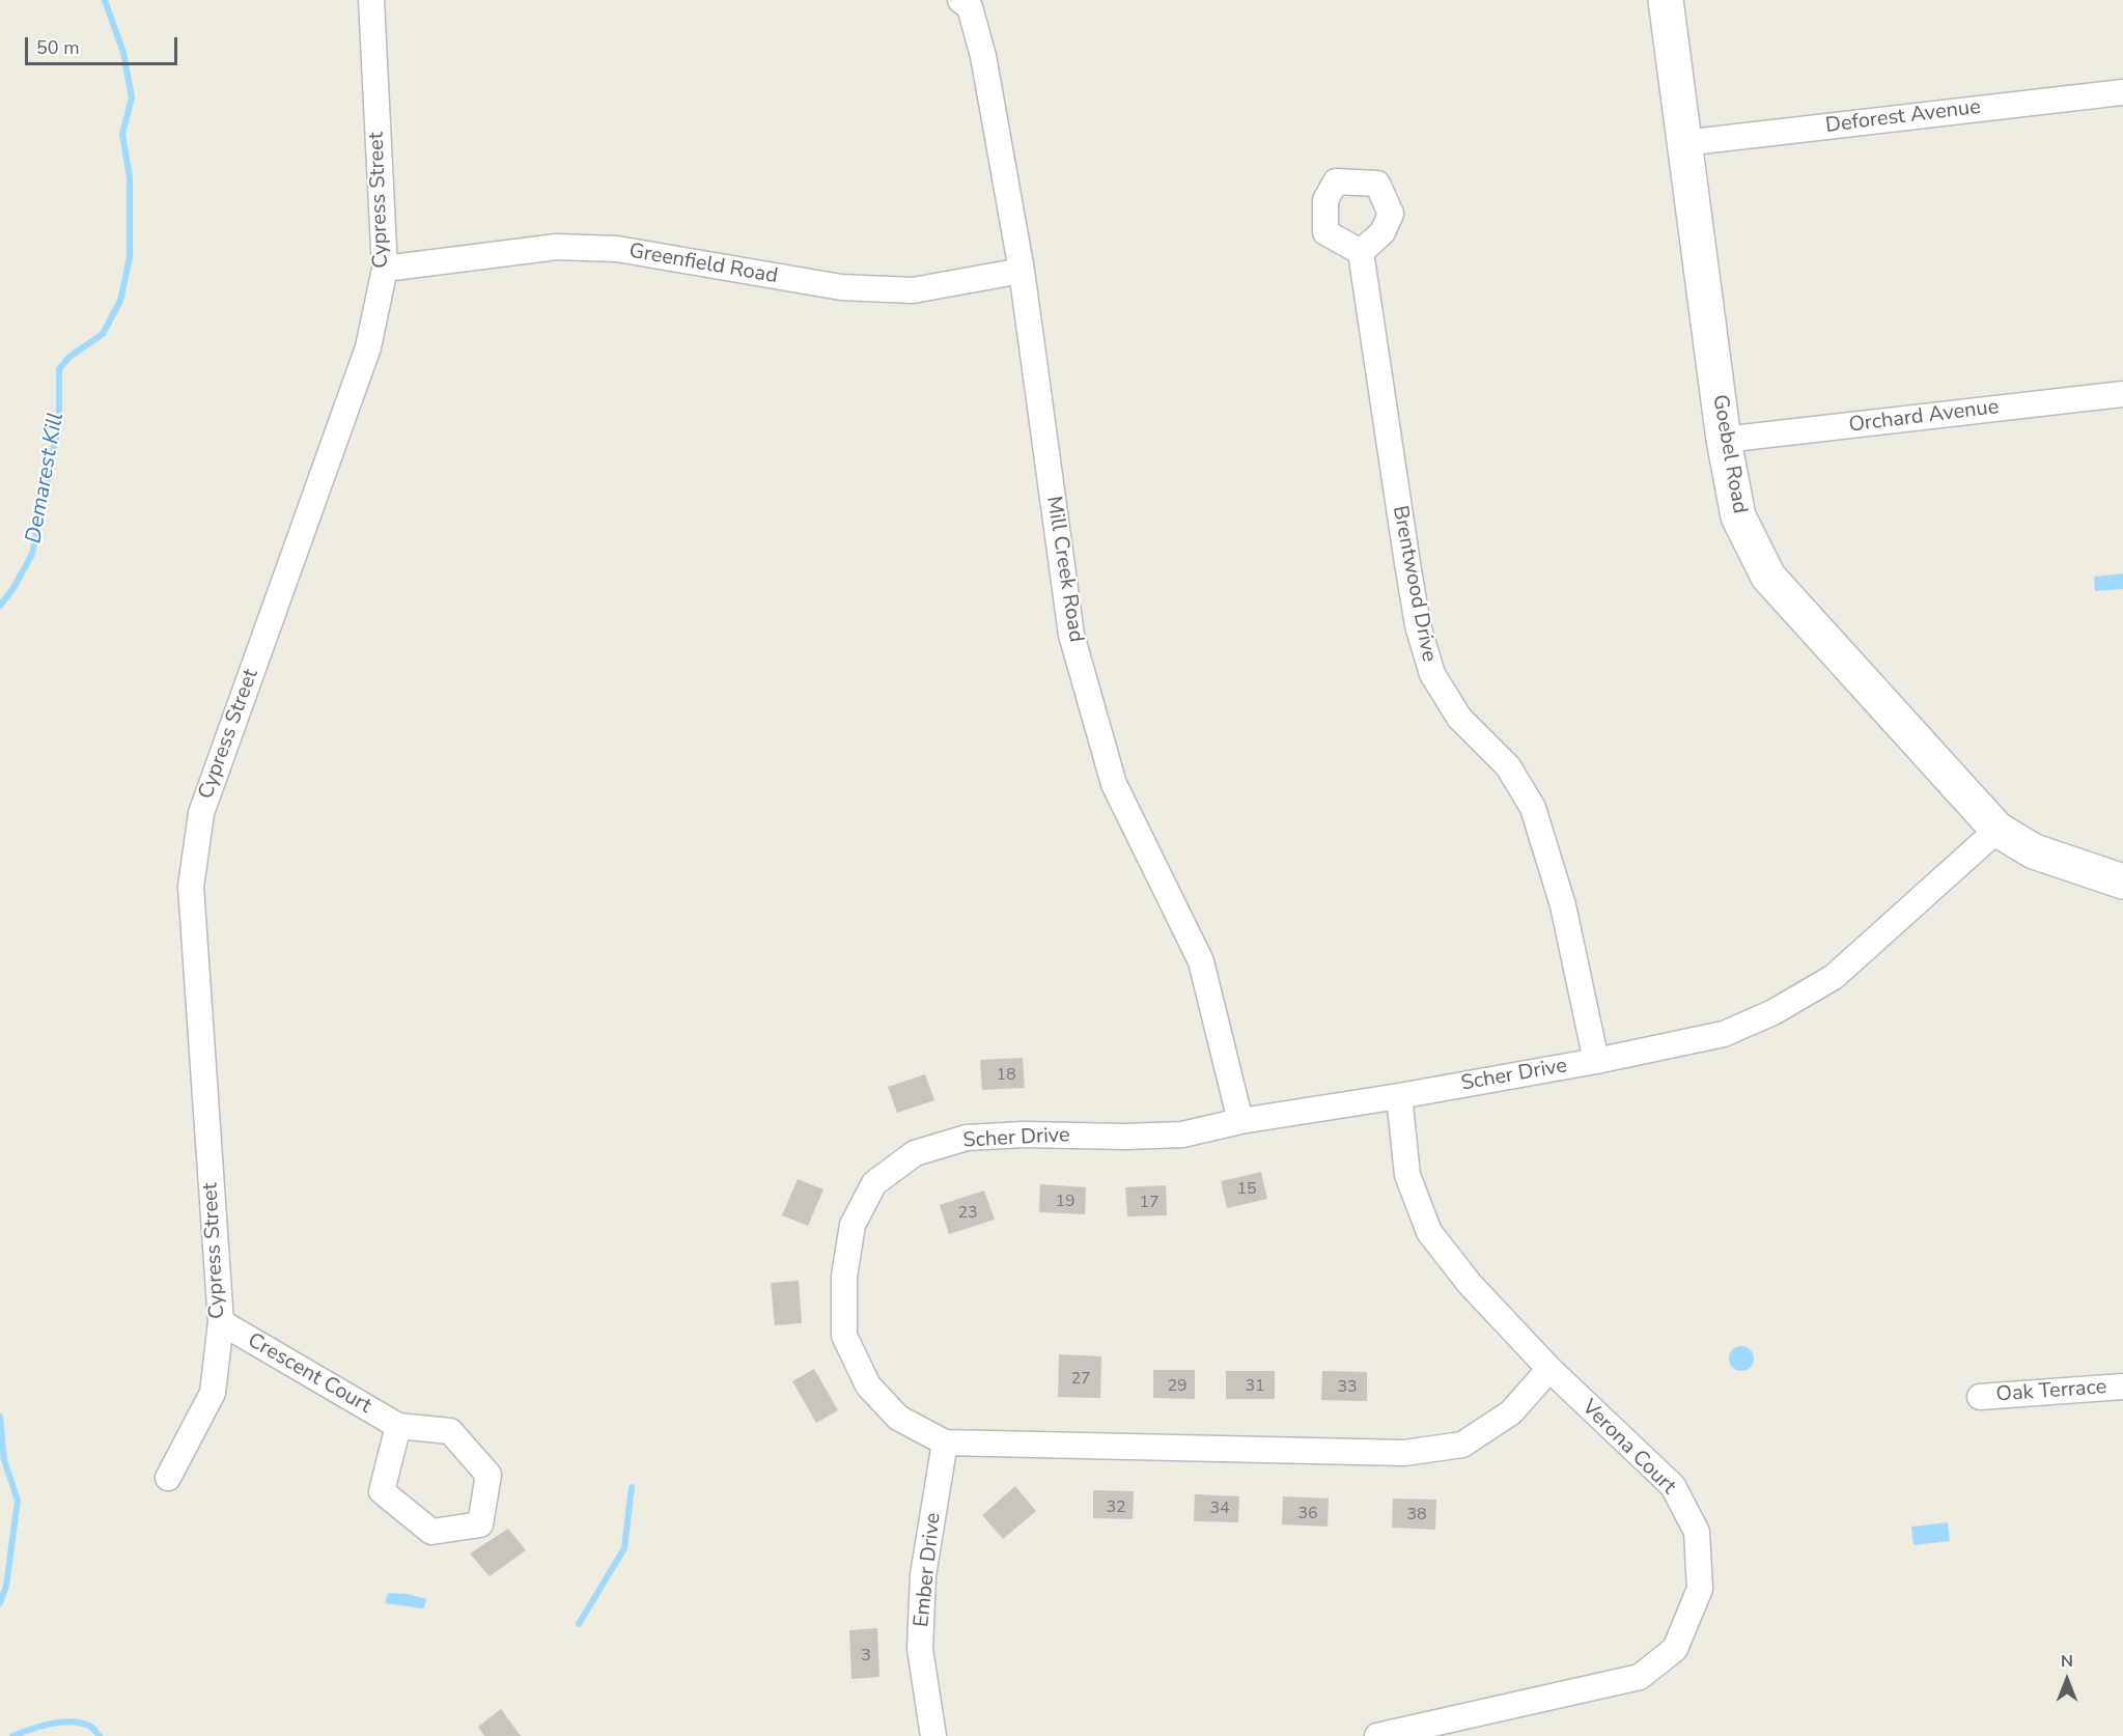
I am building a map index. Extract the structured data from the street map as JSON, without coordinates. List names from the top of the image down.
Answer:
{
  "streets": {
    "street": [
      "Deforest Avenue",
      "Cypress Street",
      "Greenfield Road",
      "Orchard Avenue",
      "Goebel Road",
      "Mill Creek Road",
      "Brentwood Drive",
      "Scher Drive",
      "Crescent Court",
      "Oak Terrace",
      "Verona Court",
      "Ember Drive"
    ]
  },
  "crossings": [
    ["Deforest Avenue", "Goebel Road"],
    ["Cypress Street", "Greenfield Road"],
    ["Cypress Street", "Crescent Court"],
    ["Greenfield Road", "Mill Creek Road"],
    ["Orchard Avenue", "Goebel Road"],
    ["Goebel Road", "Scher Drive"],
    ["Mill Creek Road", "Scher Drive"],
    ["Brentwood Drive", "Scher Drive"],
    ["Scher Drive", "Verona Court"],
    ["Scher Drive", "Ember Drive"]
  ],
  "water": ["Demarest Kill"],
  "house_numbers": [
    "18",
    "15",
    "19",
    "17",
    "23",
    "27",
    "29",
    "31",
    "33",
    "32",
    "34",
    "36",
    "38",
    "3"
  ],
  "scale_bar": "50 m",
  "north": "top"
}
